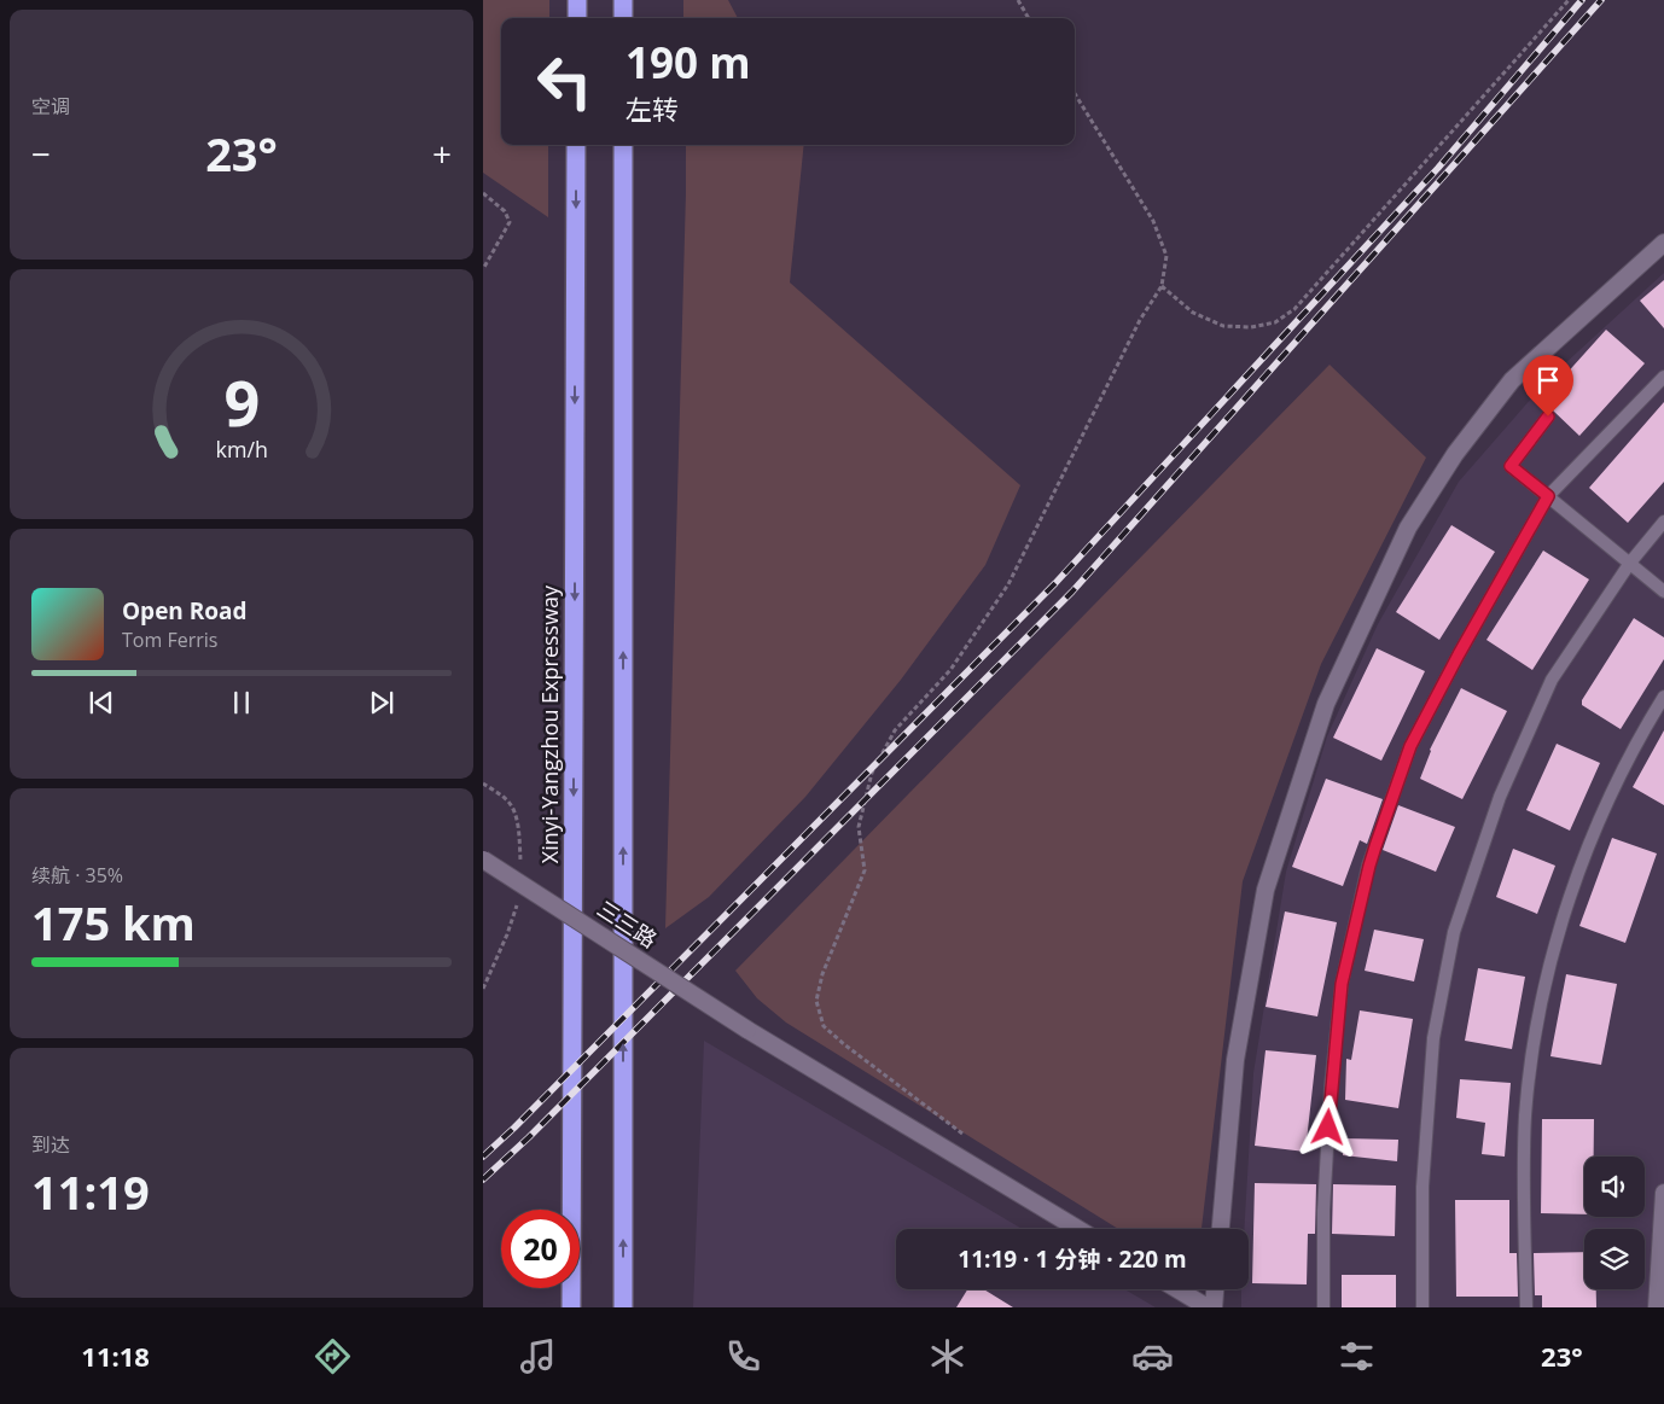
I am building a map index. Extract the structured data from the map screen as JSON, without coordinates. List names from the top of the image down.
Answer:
{
  "streets": {
    "highway": ["Xinyi-Yangzhou Expressway"],
    "street": ["三三路"]
  },
  "page": {
    "tile": [
      "空调",
      ["续航 · 35%", "175 km"],
      ["到达", "11:19"]
    ],
    "turn": ["190 m", "左转"],
    "heat": ["−", "23°", "+"],
    "song": ["Open Road", "Tom Ferris"],
    "limit": "20",
    "trip": "11:19 · 1 分钟 · 220 m",
    "tabs": ["11:18", "23°"],
    "gauge": ["9", "km/h"]
  }
}
